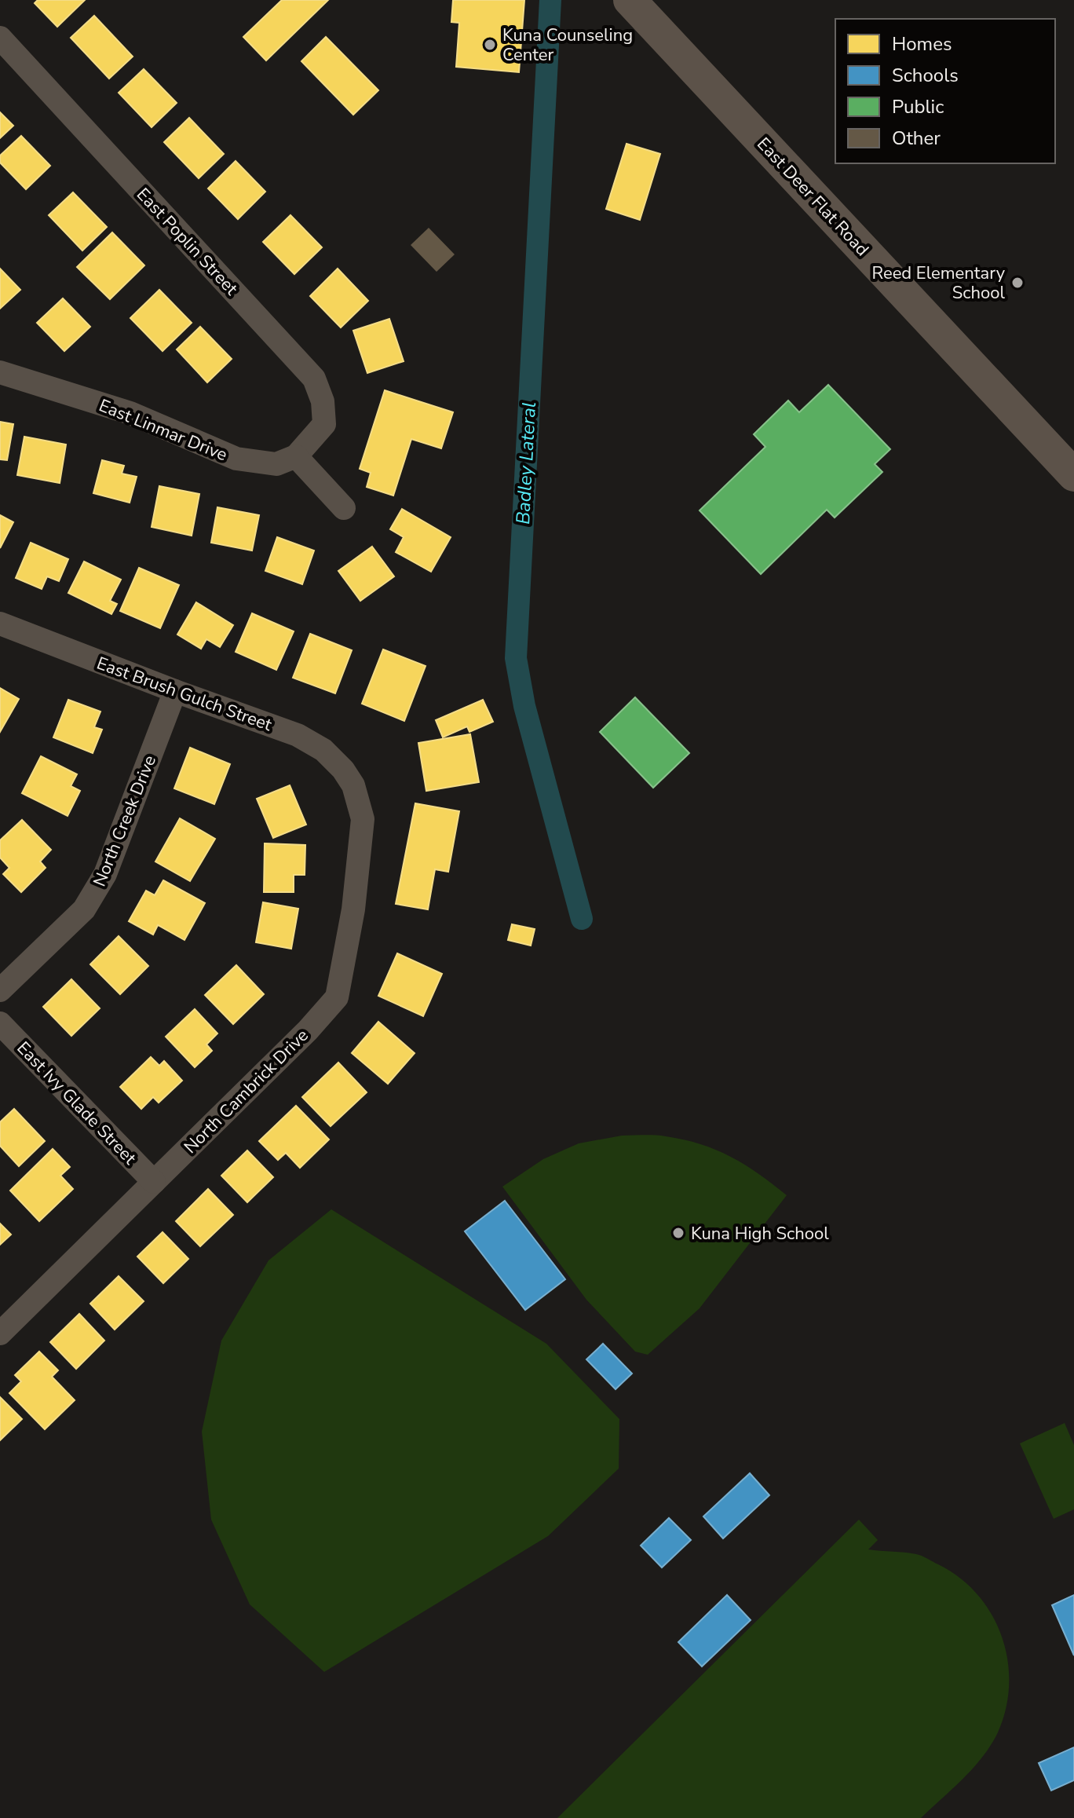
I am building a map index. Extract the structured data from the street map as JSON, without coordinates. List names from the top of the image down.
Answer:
{
  "streets": {
    "main road": ["East Deer Flat Road"],
    "street": [
      "East Poplin Street",
      "East Linmar Drive",
      "East Brush Gulch Street",
      "North Creek Drive",
      "North Cambrick Drive",
      "East Ivy Glade Street"
    ]
  },
  "crossings": [
    ["East Poplin Street", "East Linmar Drive"],
    ["East Brush Gulch Street", "North Creek Drive"],
    ["East Brush Gulch Street", "North Cambrick Drive"],
    ["North Cambrick Drive", "East Ivy Glade Street"]
  ],
  "water": ["Badley Lateral"],
  "places": ["Kuna Counseling Center", "Reed Elementary School", "Kuna High School"],
  "legend": [
    "Homes",
    "Schools",
    "Public",
    "Other"
  ]
}
